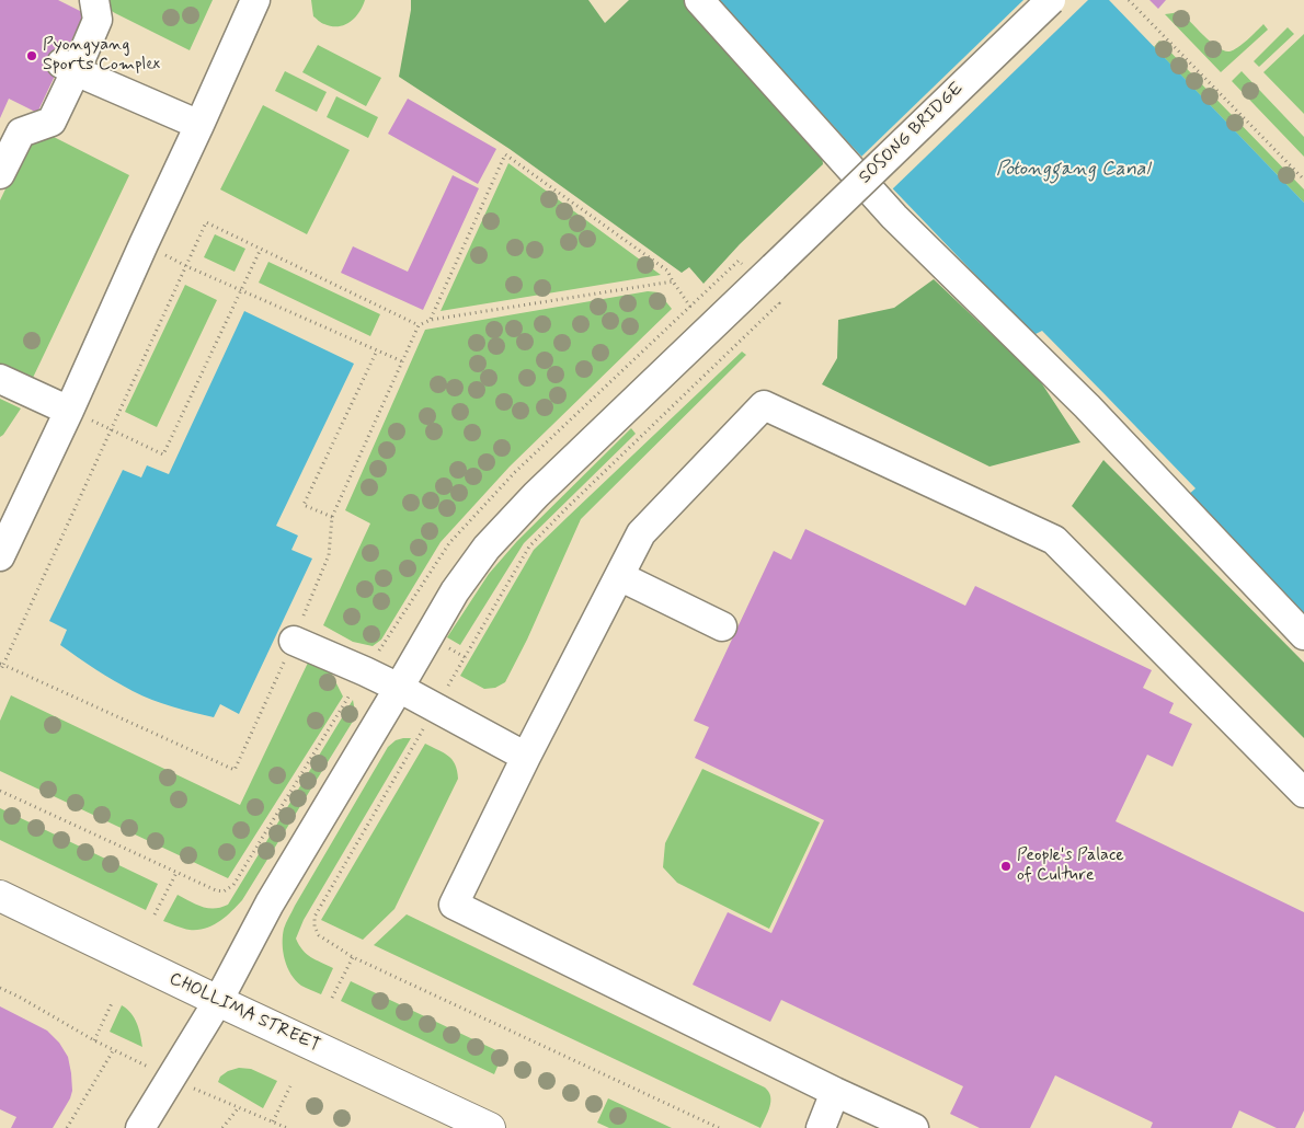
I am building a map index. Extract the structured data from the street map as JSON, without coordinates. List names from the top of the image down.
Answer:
{
  "streets": {
    "main road": ["CHOLLIMA STREET"],
    "street": ["SOSONG BRIDGE"]
  },
  "crossings": [
    ["SOSONG BRIDGE", "CHOLLIMA STREET"]
  ],
  "water": ["Potonggang Canal"],
  "places": ["Pyongyang Sports Complex", "People's Palace of Culture"]
}
